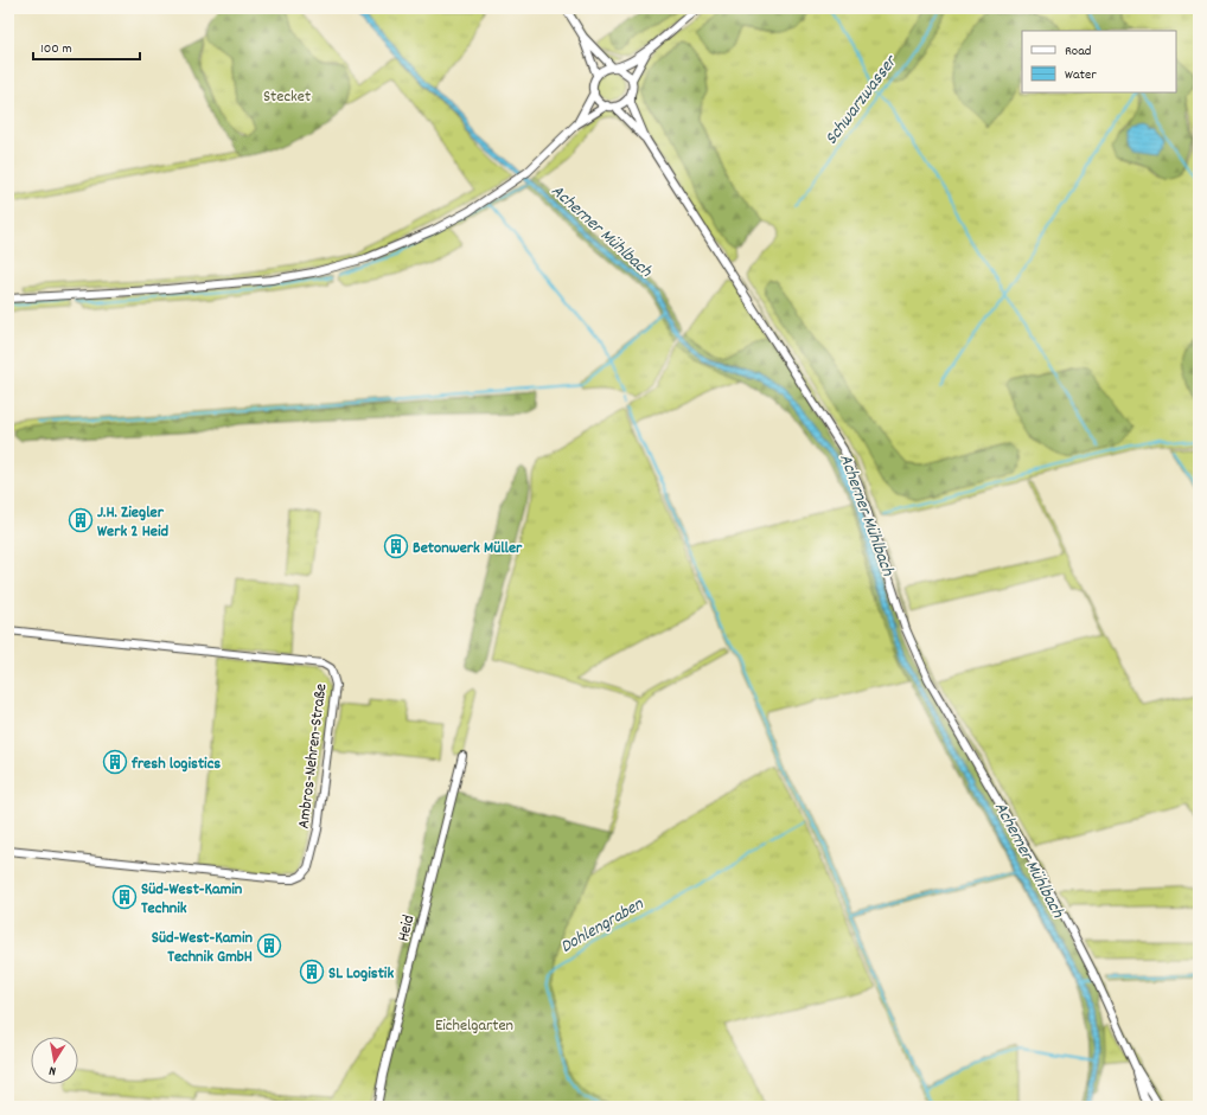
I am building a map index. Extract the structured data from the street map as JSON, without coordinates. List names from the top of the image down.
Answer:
{
  "streets": {
    "street": ["Ambros-Nehren-Straße", "Heid"]
  },
  "water": ["Schwarzwasser", "Acherner Mühlbach", "Dohlengraben"],
  "parks": ["Stecket", "Eichelgarten"],
  "places": {
    "building": [
      "J.H. Ziegler Werk 2 Heid",
      "Betonwerk Müller",
      "fresh logistics",
      "Süd-West-Kamin Technik",
      "Süd-West-Kamin Technik GmbH",
      "SL Logistik"
    ]
  },
  "legend": ["Road", "Water"],
  "scale_bar": "100 m",
  "north": "bottom"
}
